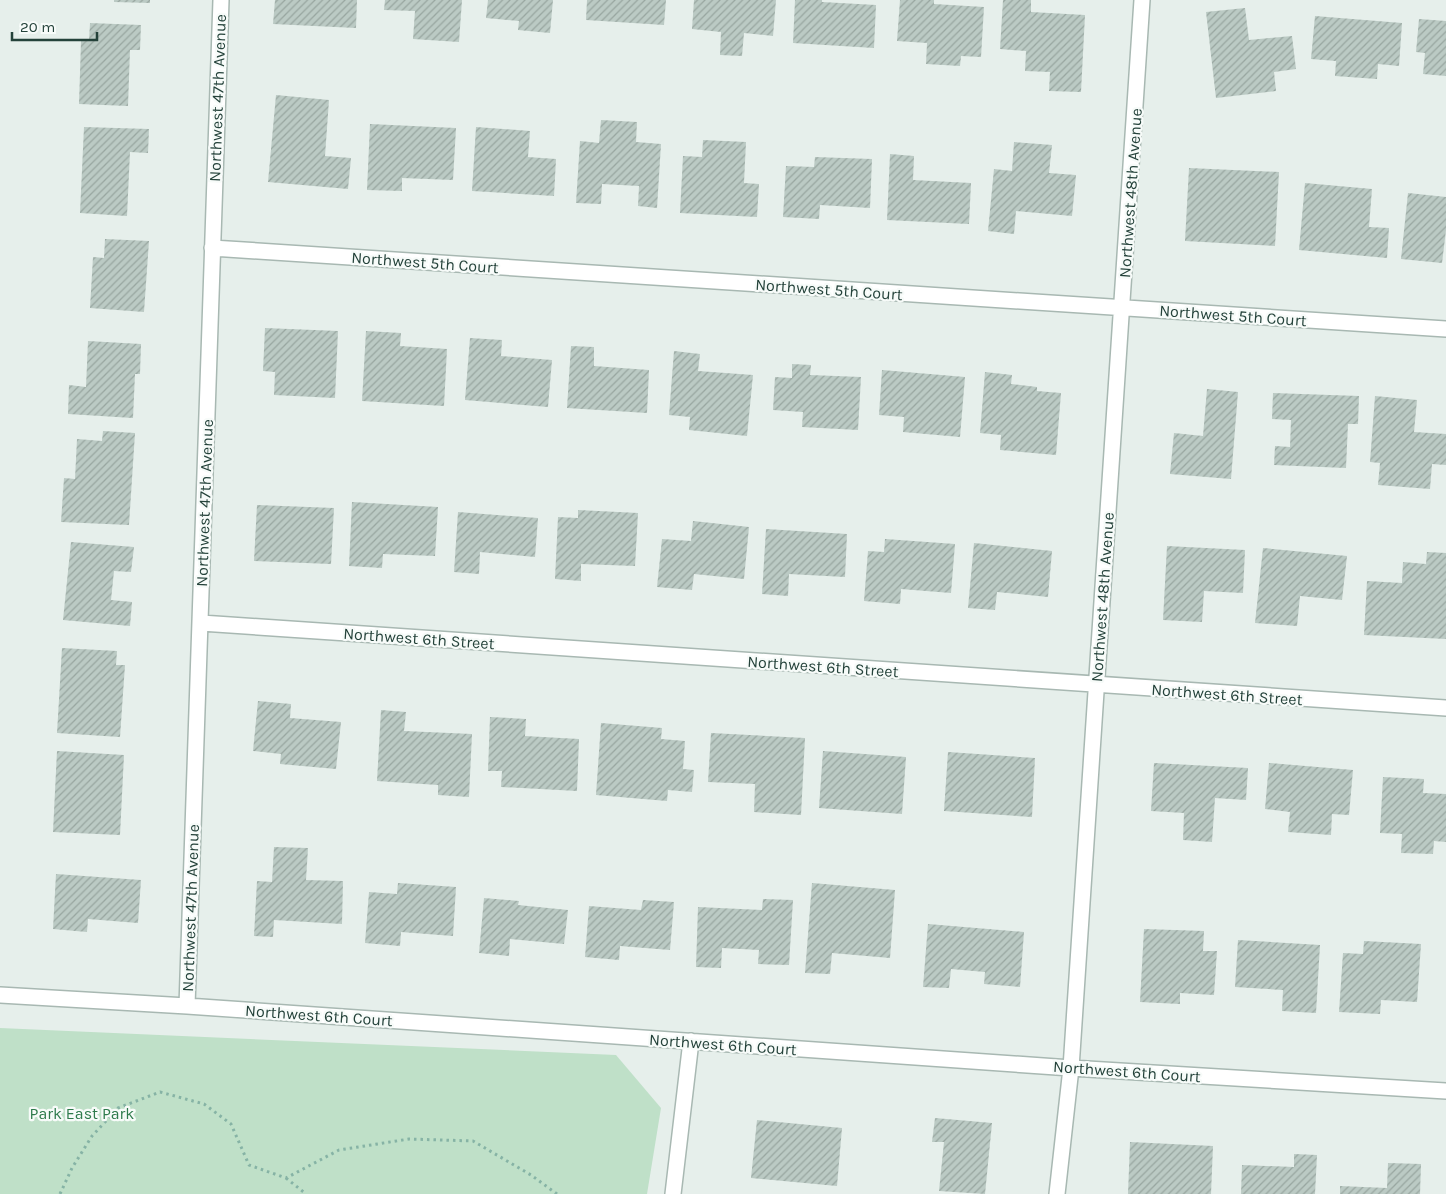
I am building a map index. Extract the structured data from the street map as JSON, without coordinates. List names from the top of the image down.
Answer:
{
  "streets": {
    "street": [
      "Northwest 47th Avenue",
      "Northwest 48th Avenue",
      "Northwest 5th Court",
      "Northwest 6th Street",
      "Northwest 6th Court"
    ]
  },
  "crossings": [
    ["Northwest 47th Avenue", "Northwest 5th Court"],
    ["Northwest 47th Avenue", "Northwest 6th Street"],
    ["Northwest 47th Avenue", "Northwest 6th Court"],
    ["Northwest 48th Avenue", "Northwest 5th Court"],
    ["Northwest 48th Avenue", "Northwest 6th Street"],
    ["Northwest 48th Avenue", "Northwest 6th Court"]
  ],
  "parks": ["Park East Park"],
  "scale_bar": "20 m"
}
